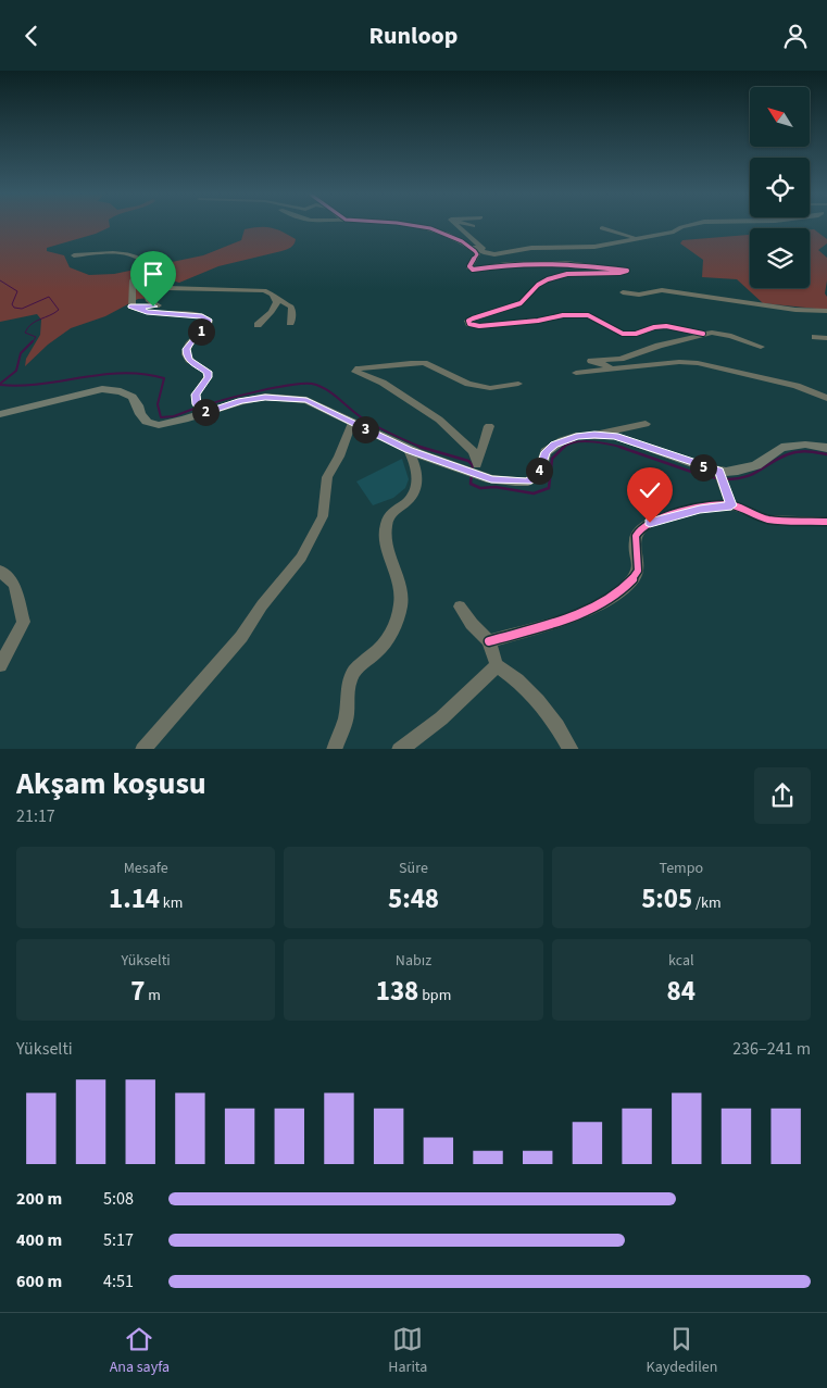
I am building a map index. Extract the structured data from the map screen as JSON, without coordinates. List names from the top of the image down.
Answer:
{
  "north": "top left",
  "page": {
    "header": "Runloop",
    "pins": [
      "1",
      "2",
      "3",
      "5",
      "4"
    ],
    "heading": ["Akşam koşusu", "21:17"],
    "stats": [
      ["Mesafe", "1.14 km"],
      ["Süre", "5:48"],
      ["Tempo", "5:05 /km"],
      ["Yükselti", "7 m"],
      ["Nabız", "138 bpm"],
      ["kcal", "84"]
    ],
    "chart": ["Yükselti", "236–241 m"],
    "list": [
      {
        "name": "200 m",
        "note": "5:08"
      },
      {
        "name": "400 m",
        "note": "5:17"
      },
      {
        "name": "600 m",
        "note": "4:51"
      }
    ],
    "tabs": ["Ana sayfa", "Harita", "Kaydedilen"]
  }
}
